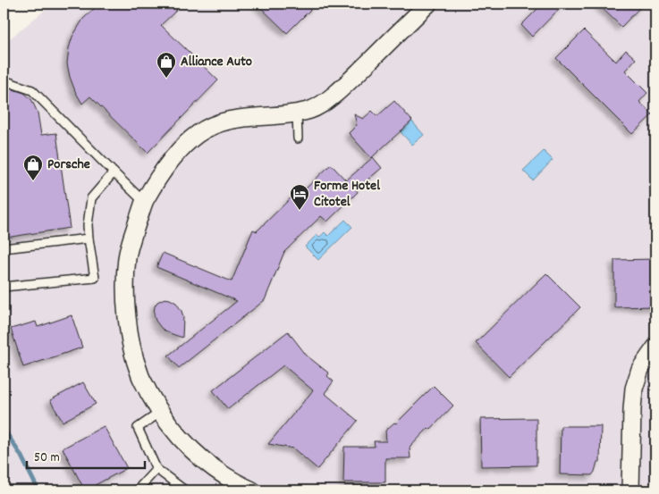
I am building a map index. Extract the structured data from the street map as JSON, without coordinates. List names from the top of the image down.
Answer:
{
  "places": {
    "shop": ["Alliance Auto", "Porsche"],
    "hotel": ["Forme Hotel Citotel"]
  },
  "scale_bar": "50 m"
}
